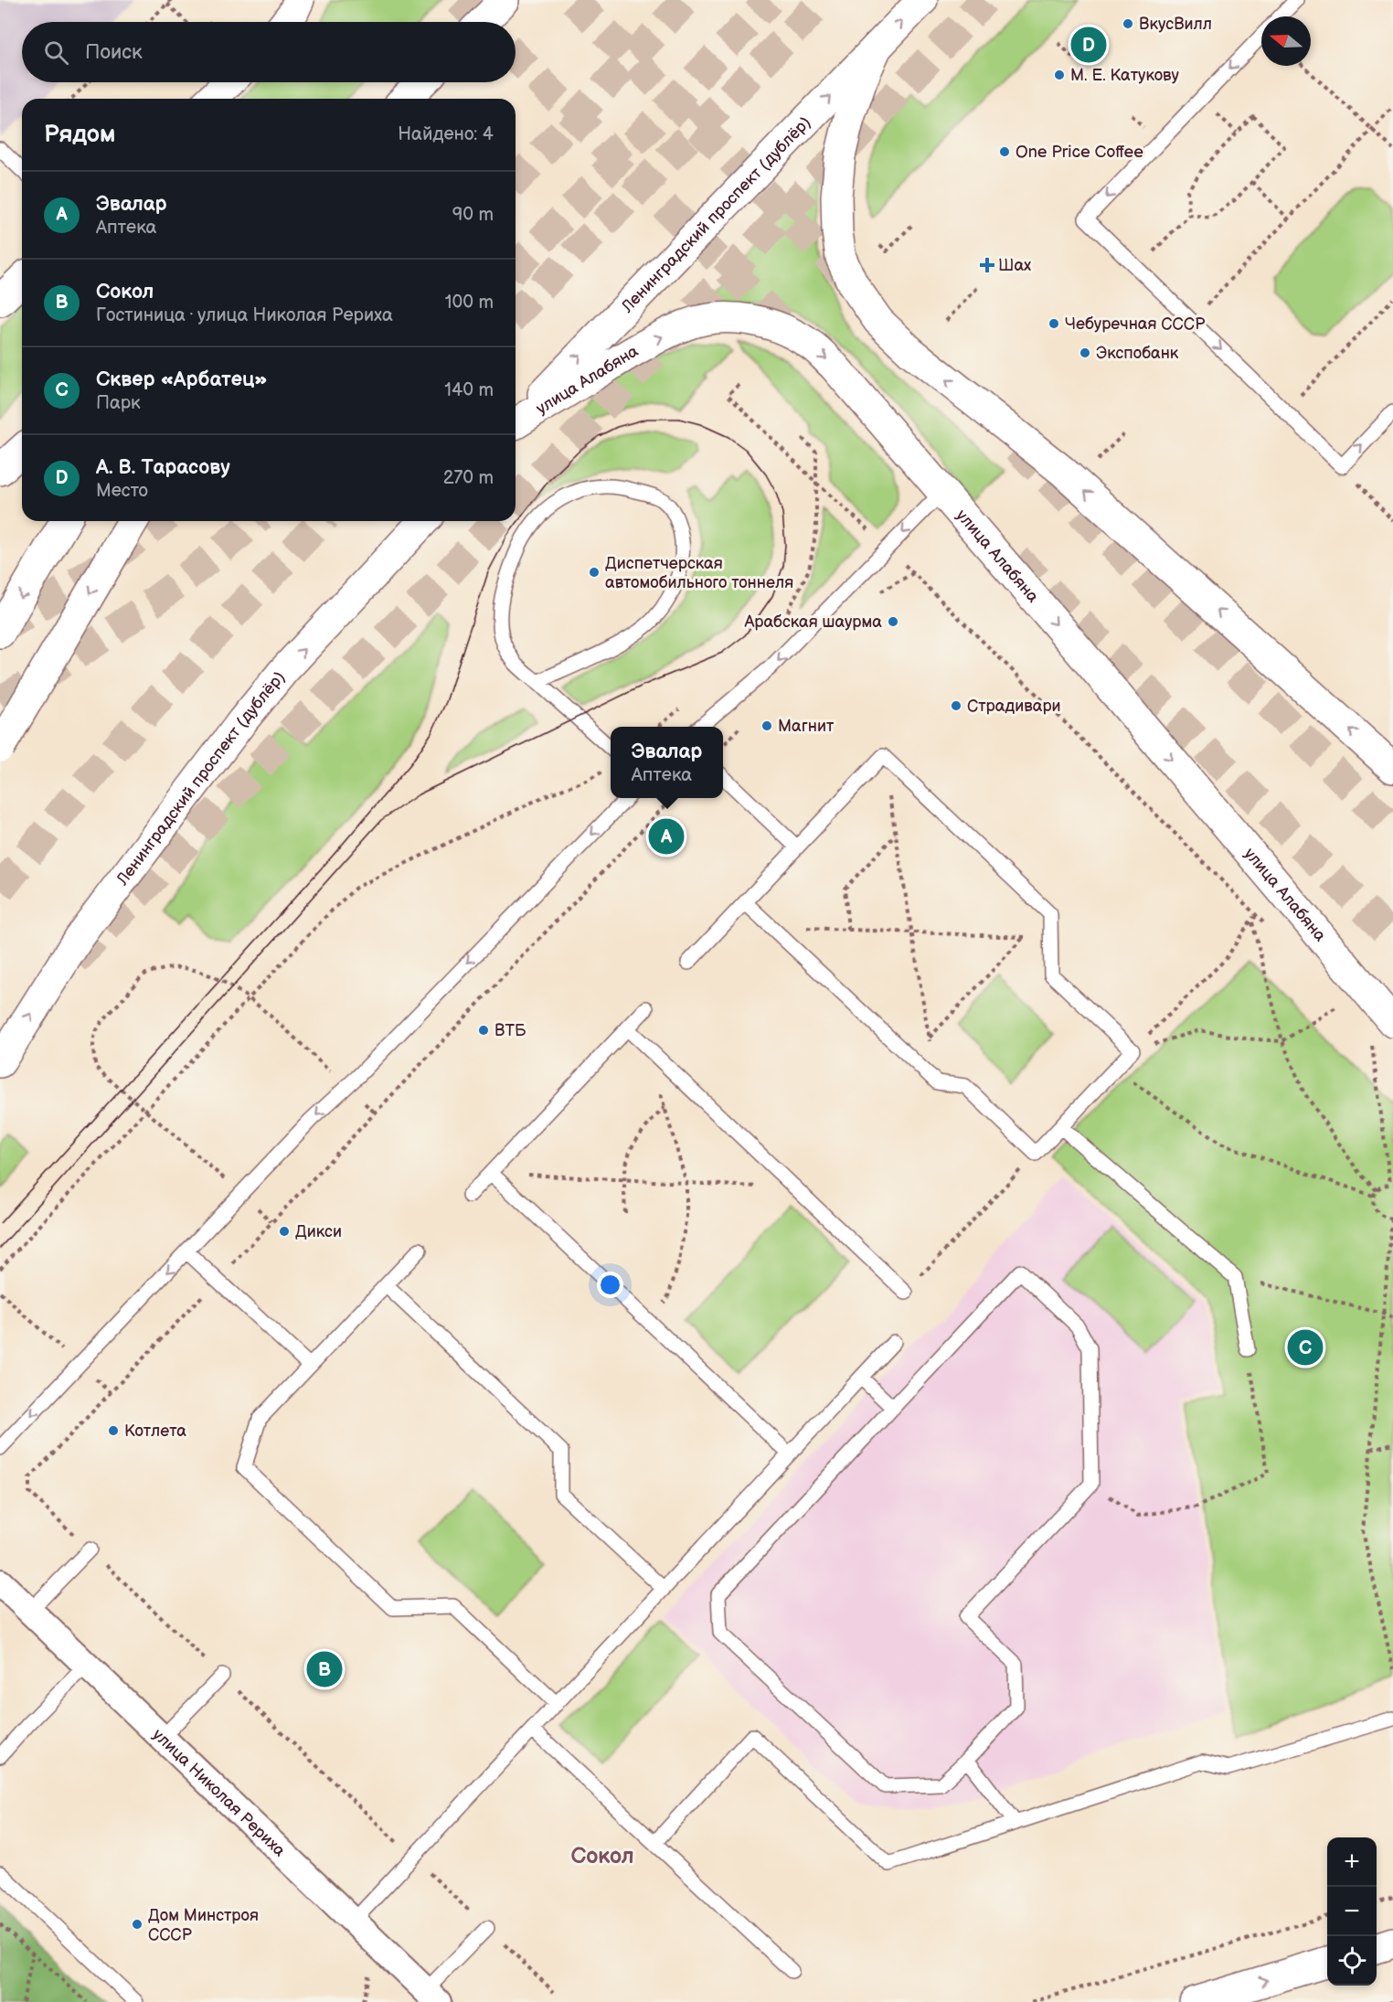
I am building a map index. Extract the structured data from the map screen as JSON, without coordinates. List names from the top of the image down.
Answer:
{
  "streets": {
    "main road": ["Ленинградский проспект (дублёр)", "улица Алабяна"],
    "street": ["улица Николая Рериха"]
  },
  "one_way": ["улица Алабяна"],
  "districts": ["Сокол"],
  "places": {
    "other": [
      "ВкусВилл",
      "М. Е. Катукову",
      "One Price Coffee",
      "Чебуречная СССР",
      "Экспобанк",
      "Диспетчерская автомобильного тоннеля",
      "Арабская шаурма",
      "Страдивари",
      "Магнит",
      "ВТБ",
      "Дикси",
      "Котлета",
      "Дом Минстроя СССР"
    ],
    "health": ["Шах"]
  },
  "north": "left",
  "page": {
    "search": "Поиск",
    "pins": [
      "D",
      "A",
      "C",
      "B"
    ],
    "heading": ["Рядом", "Найдено: 4"],
    "list": [
      {
        "mark": "A",
        "name": "Эвалар",
        "note": "Аптека",
        "value": "90 m"
      },
      {
        "mark": "B",
        "name": "Сокол",
        "note": "Гостиница · улица Николая Рериха",
        "value": "100 m"
      },
      {
        "mark": "C",
        "name": "Сквер «Арбатец»",
        "note": "Парк",
        "value": "140 m"
      },
      {
        "mark": "D",
        "name": "А. В. Тарасову",
        "note": "Место",
        "value": "270 m"
      }
    ],
    "popup": ["Эвалар", "Аптека"],
    "map_buttons": ["+", "−"]
  }
}
